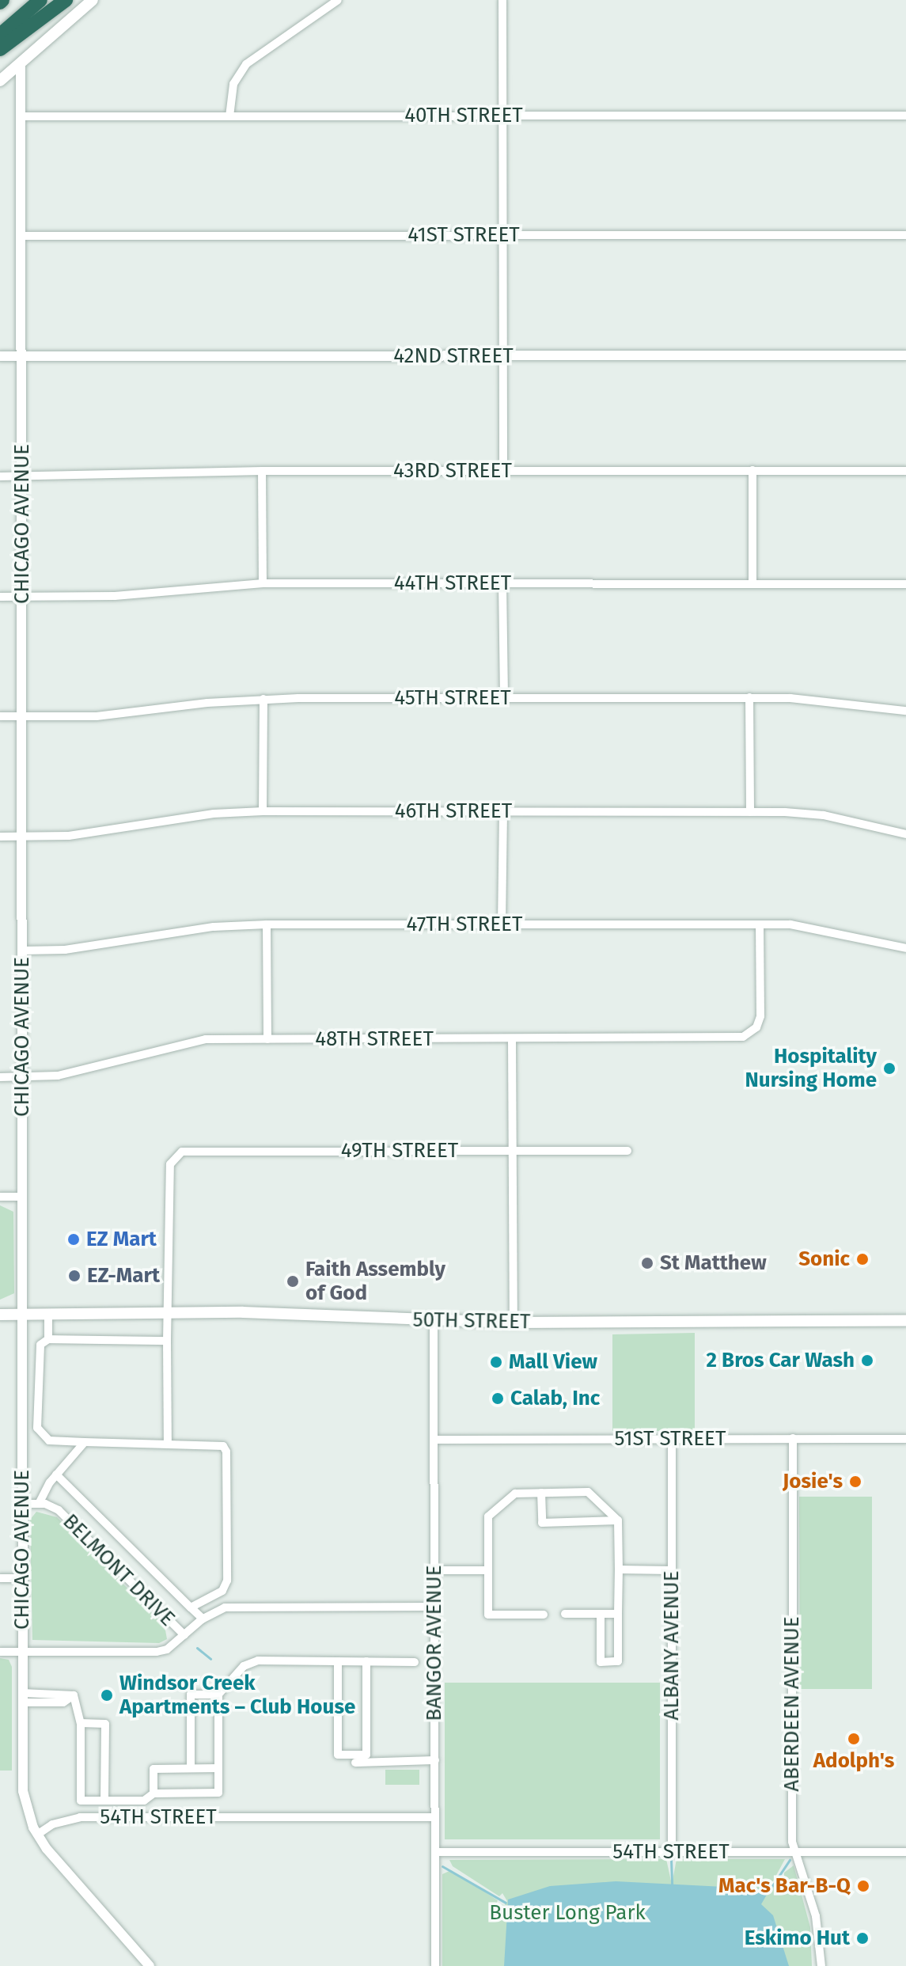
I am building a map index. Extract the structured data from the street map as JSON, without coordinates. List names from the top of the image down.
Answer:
{
  "streets": {
    "main road": ["50TH STREET"],
    "street": [
      "40TH STREET",
      "41ST STREET",
      "42ND STREET",
      "43RD STREET",
      "CHICAGO AVENUE",
      "44TH STREET",
      "45TH STREET",
      "46TH STREET",
      "47TH STREET",
      "48TH STREET",
      "49TH STREET",
      "51ST STREET",
      "BELMONT DRIVE",
      "BANGOR AVENUE",
      "ALBANY AVENUE",
      "ABERDEEN AVENUE",
      "54TH STREET"
    ]
  },
  "crossings": [
    ["40TH STREET", "CHICAGO AVENUE"],
    ["41ST STREET", "CHICAGO AVENUE"],
    ["42ND STREET", "CHICAGO AVENUE"],
    ["43RD STREET", "CHICAGO AVENUE"],
    ["CHICAGO AVENUE", "44TH STREET"],
    ["CHICAGO AVENUE", "45TH STREET"],
    ["CHICAGO AVENUE", "46TH STREET"],
    ["CHICAGO AVENUE", "47TH STREET"],
    ["CHICAGO AVENUE", "48TH STREET"],
    ["CHICAGO AVENUE", "50TH STREET"],
    ["CHICAGO AVENUE", "BELMONT DRIVE"],
    ["CHICAGO AVENUE", "54TH STREET"],
    ["47TH STREET", "48TH STREET"],
    ["49TH STREET", "50TH STREET"],
    ["50TH STREET", "BANGOR AVENUE"],
    ["51ST STREET", "BANGOR AVENUE"],
    ["51ST STREET", "ALBANY AVENUE"],
    ["51ST STREET", "ABERDEEN AVENUE"],
    ["BELMONT DRIVE", "BANGOR AVENUE"],
    ["BANGOR AVENUE", "54TH STREET"],
    ["ALBANY AVENUE", "54TH STREET"],
    ["ABERDEEN AVENUE", "54TH STREET"]
  ],
  "parks": ["Buster Long Park"],
  "places": [
    "Hospitality Nursing Home",
    "EZ Mart",
    "Sonic",
    "St Matthew",
    "EZ-Mart",
    "Faith Assembly of God",
    "2 Bros Car Wash",
    "Mall View",
    "Calab, Inc",
    "Josie's",
    "Windsor Creek Apartments – Club House",
    "Adolph's",
    "Mac's Bar-B-Q",
    "Eskimo Hut"
  ]
}
